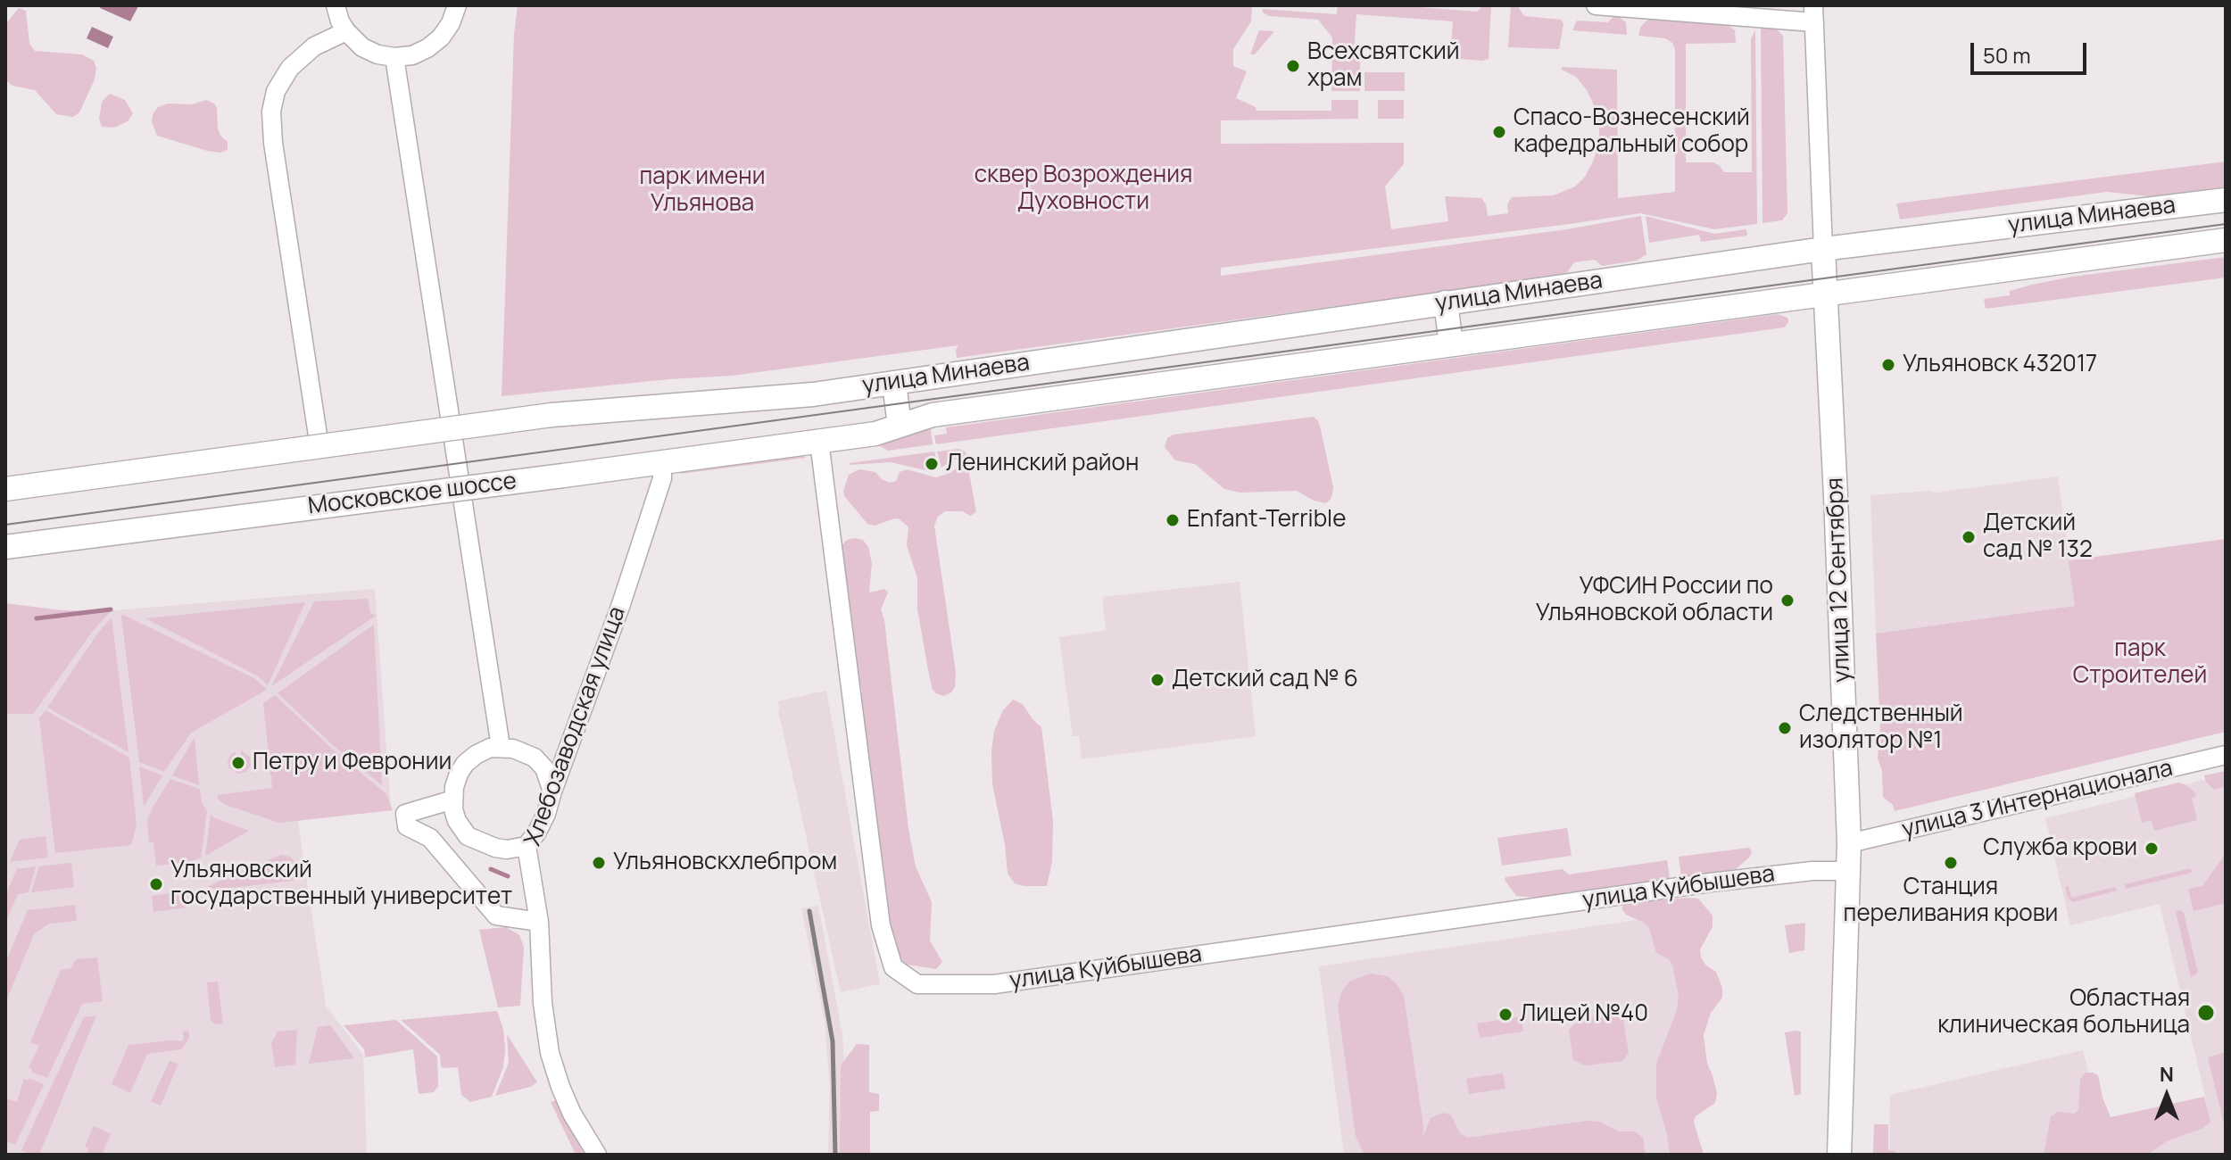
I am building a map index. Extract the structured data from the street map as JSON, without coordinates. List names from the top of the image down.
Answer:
{
  "streets": {
    "main road": ["улица Минаева", "Московское шоссе", "улица 12 Сентября"],
    "street": ["Хлебозаводская улица", "улица 3 Интернационала", "улица Куйбышева"]
  },
  "crossings": [
    ["улица Минаева", "Московское шоссе"],
    ["улица Минаева", "улица 12 Сентября"],
    ["улица Минаева", "улица Куйбышева"],
    ["Московское шоссе", "Хлебозаводская улица"],
    ["Московское шоссе", "улица Куйбышева"],
    ["улица 12 Сентября", "улица 3 Интернационала"],
    ["улица 12 Сентября", "улица Куйбышева"]
  ],
  "parks": ["сквер Возрождения Духовности", "парк имени Ульянова", "парк Строителей"],
  "places": [
    "Всехсвятский храм",
    "Спасо-Вознесенский кафедральный собор",
    "Ульяновск 432017",
    "Ленинский район",
    "Enfant-Terrible",
    "Детский сад № 132",
    "УФСИН России по Ульяновской области",
    "Детский сад № 6",
    "Следственный изолятор №1",
    "Петру и Февронии",
    "Служба крови",
    "Ульяновскхлебпром",
    "Станция переливания крови",
    "Ульяновский государственный университет",
    "Областная клиническая больница",
    "Лицей №40"
  ],
  "scale_bar": "50 m",
  "north": "top"
}
